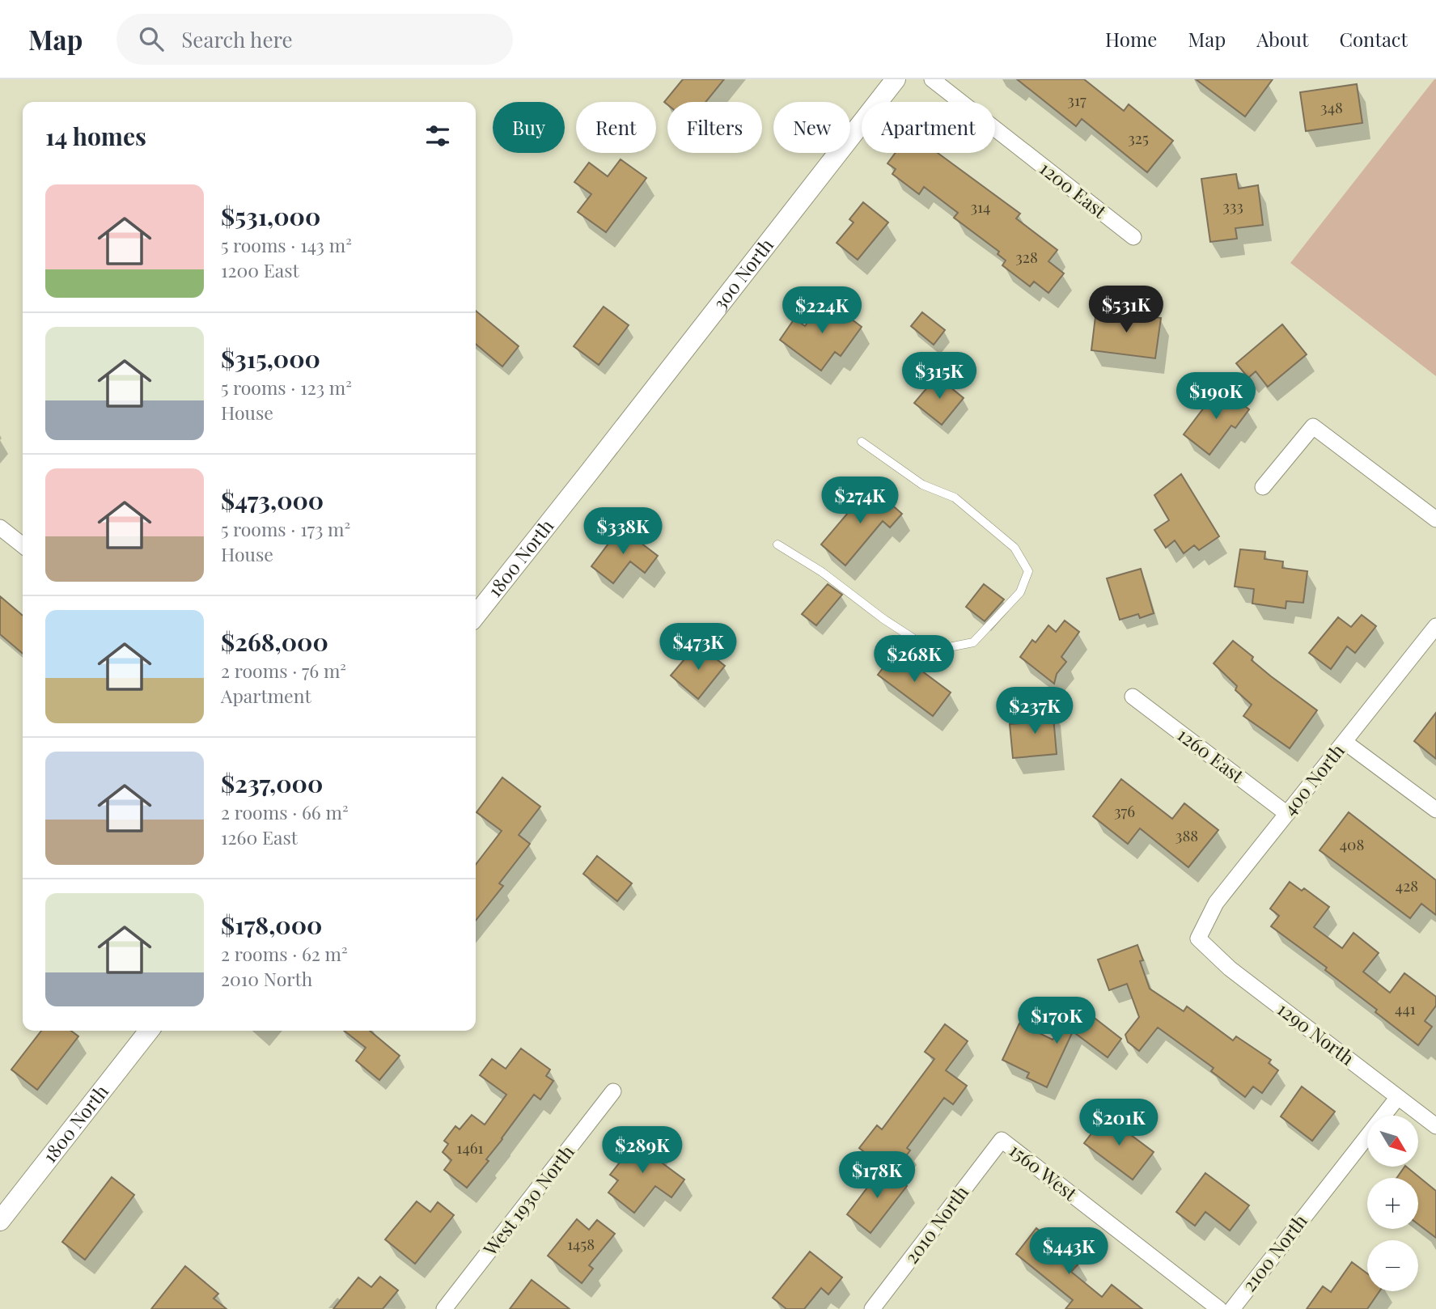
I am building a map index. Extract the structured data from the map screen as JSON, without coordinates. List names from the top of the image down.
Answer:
{
  "streets": {
    "street": [
      "1200 East",
      "300 North",
      "1800 North",
      "1260 East",
      "400 North",
      "1290 North",
      "1560 West",
      "West 1930 North",
      "2010 North",
      "2100 North"
    ]
  },
  "crossings": [
    ["300 North", "1800 North"],
    ["1260 East", "400 North"],
    ["400 North", "1290 North"],
    ["1290 North", "2100 North"],
    ["1560 West", "2010 North"]
  ],
  "house_numbers": [
    "317",
    "348",
    "325",
    "333",
    "314",
    "328",
    "376",
    "388",
    "408",
    "428",
    "441",
    "1461",
    "1458"
  ],
  "north": "bottom right",
  "page": {
    "header": "Map",
    "search": "Search here",
    "nav": [
      "Home",
      "Map",
      "About",
      "Contact"
    ],
    "chip": [
      "Buy",
      "Rent",
      "Filters",
      "New",
      "Apartment"
    ],
    "heading": "14 homes",
    "list": [
      {
        "name": "$531,000",
        "note": "5 rooms · 143 m² · 1200 East"
      },
      {
        "name": "$315,000",
        "note": "5 rooms · 123 m² · House"
      },
      {
        "name": "$473,000",
        "note": "5 rooms · 173 m² · House"
      },
      {
        "name": "$268,000",
        "note": "2 rooms · 76 m² · Apartment"
      },
      {
        "name": "$237,000",
        "note": "2 rooms · 66 m² · 1260 East"
      },
      {
        "name": "$178,000",
        "note": "2 rooms · 62 m² · 2010 North"
      }
    ],
    "price": [
      "$531K",
      "$224K",
      "$315K",
      "$190K",
      "$274K",
      "$338K",
      "$473K",
      "$268K",
      "$237K",
      "$170K",
      "$201K",
      "$289K",
      "$178K",
      "$443K"
    ],
    "map_buttons": ["+", "−"]
  }
}
